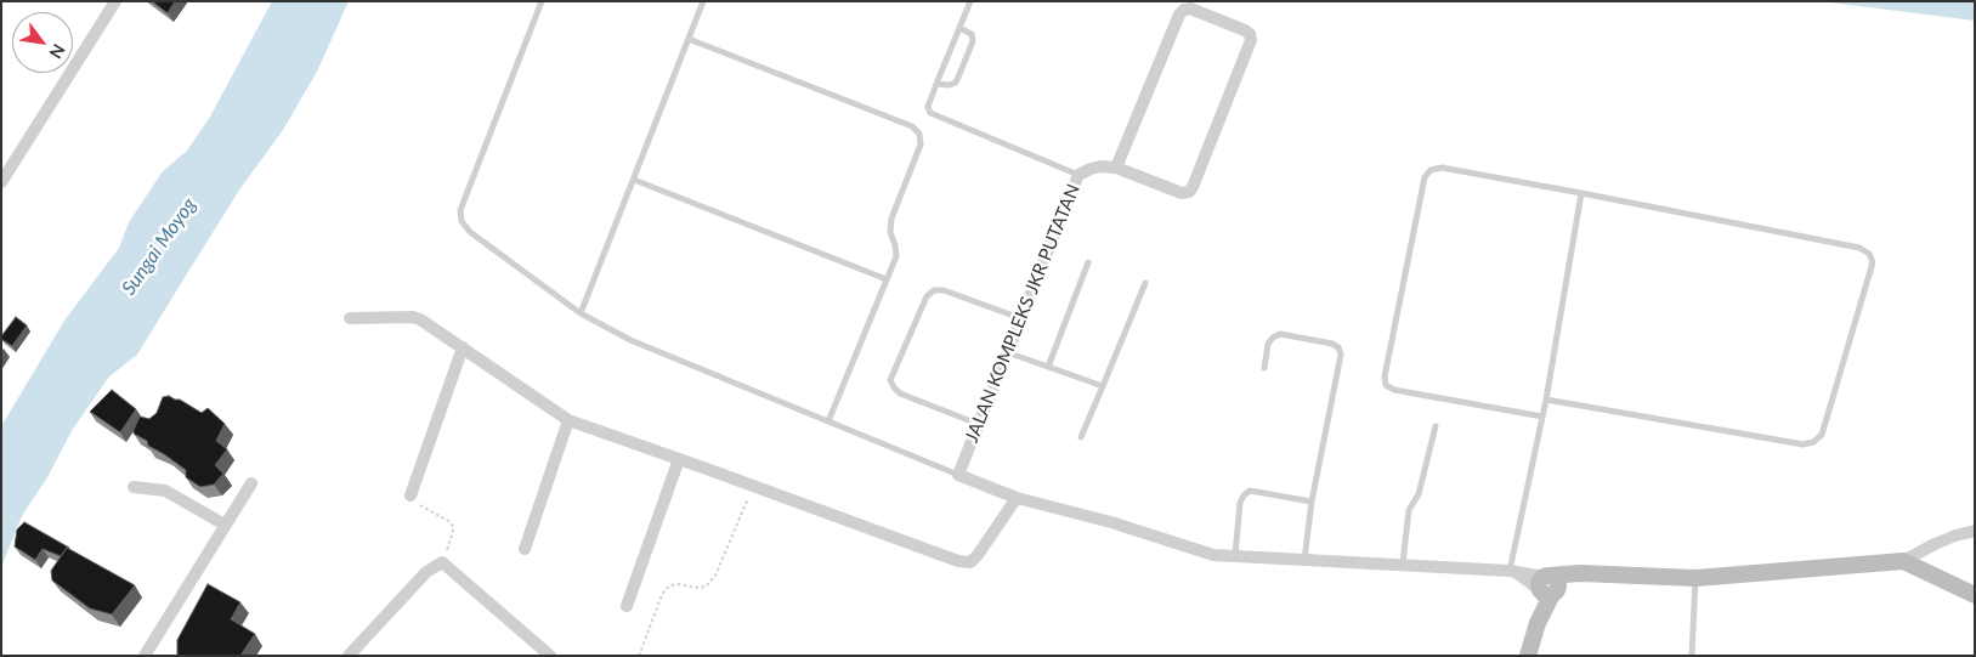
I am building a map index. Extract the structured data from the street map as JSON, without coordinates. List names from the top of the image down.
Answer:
{
  "streets": {
    "street": ["JALAN KOMPLEKS JKR PUTATAN"]
  },
  "water": ["Sungai Moyog"],
  "north": "bottom right"
}
